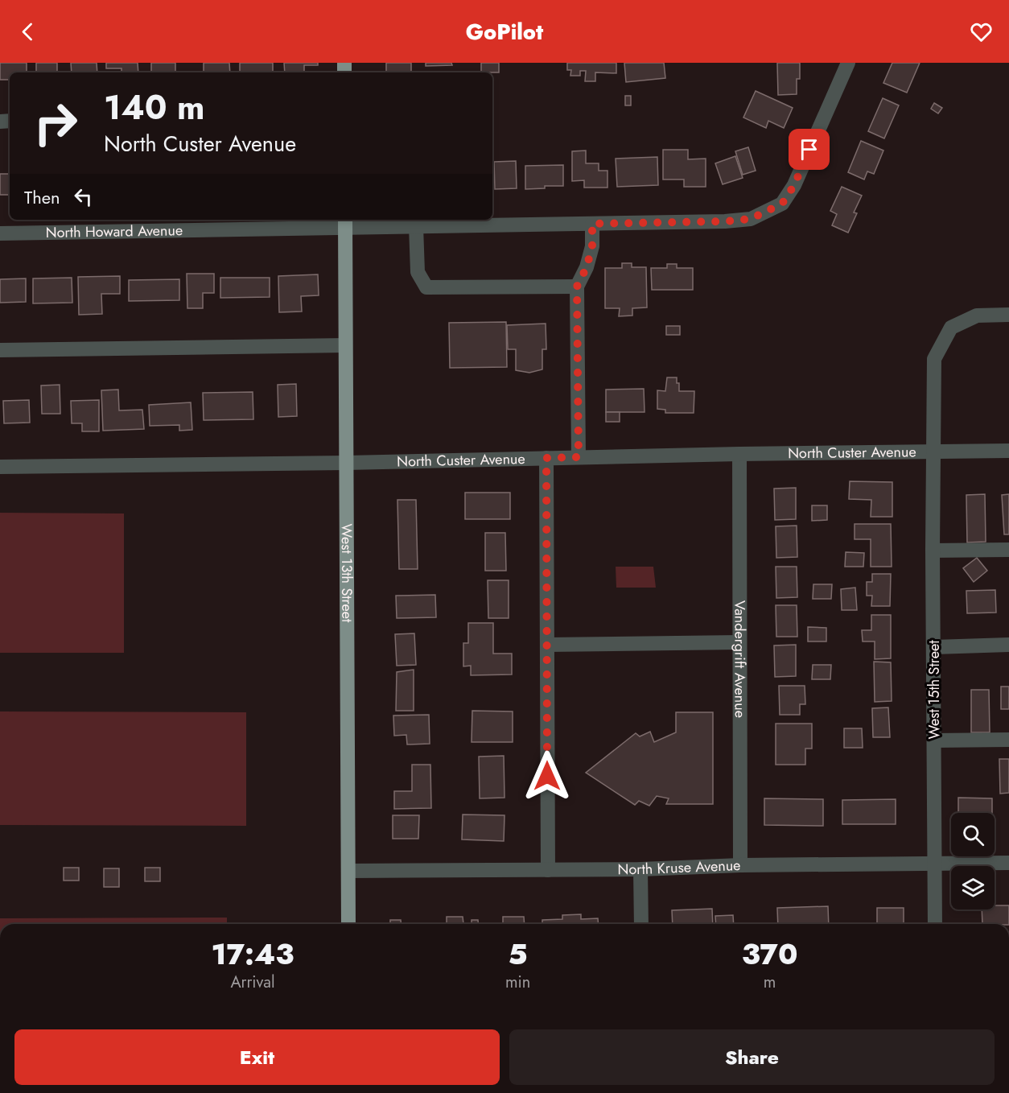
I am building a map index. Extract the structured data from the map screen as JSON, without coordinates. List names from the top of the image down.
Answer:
{
  "streets": {
    "main road": ["West 13th Street"],
    "street": [
      "North Howard Avenue",
      "North Custer Avenue",
      "Vandergrift Avenue",
      "West 15th Street",
      "North Kruse Avenue"
    ]
  },
  "crossings": [
    ["North Howard Avenue", "West 13th Street"],
    ["North Custer Avenue", "West 13th Street"],
    ["North Custer Avenue", "Vandergrift Avenue"],
    ["North Custer Avenue", "West 15th Street"],
    ["West 13th Street", "North Kruse Avenue"],
    ["Vandergrift Avenue", "North Kruse Avenue"],
    ["West 15th Street", "North Kruse Avenue"]
  ],
  "page": {
    "header": "GoPilot",
    "turn": ["140 m", "North Custer Avenue"],
    "then": "Then",
    "eta": [
      "17:43",
      "Arrival",
      "5",
      "min",
      "370",
      "m"
    ],
    "buttons": ["Exit", "Share"]
  }
}
